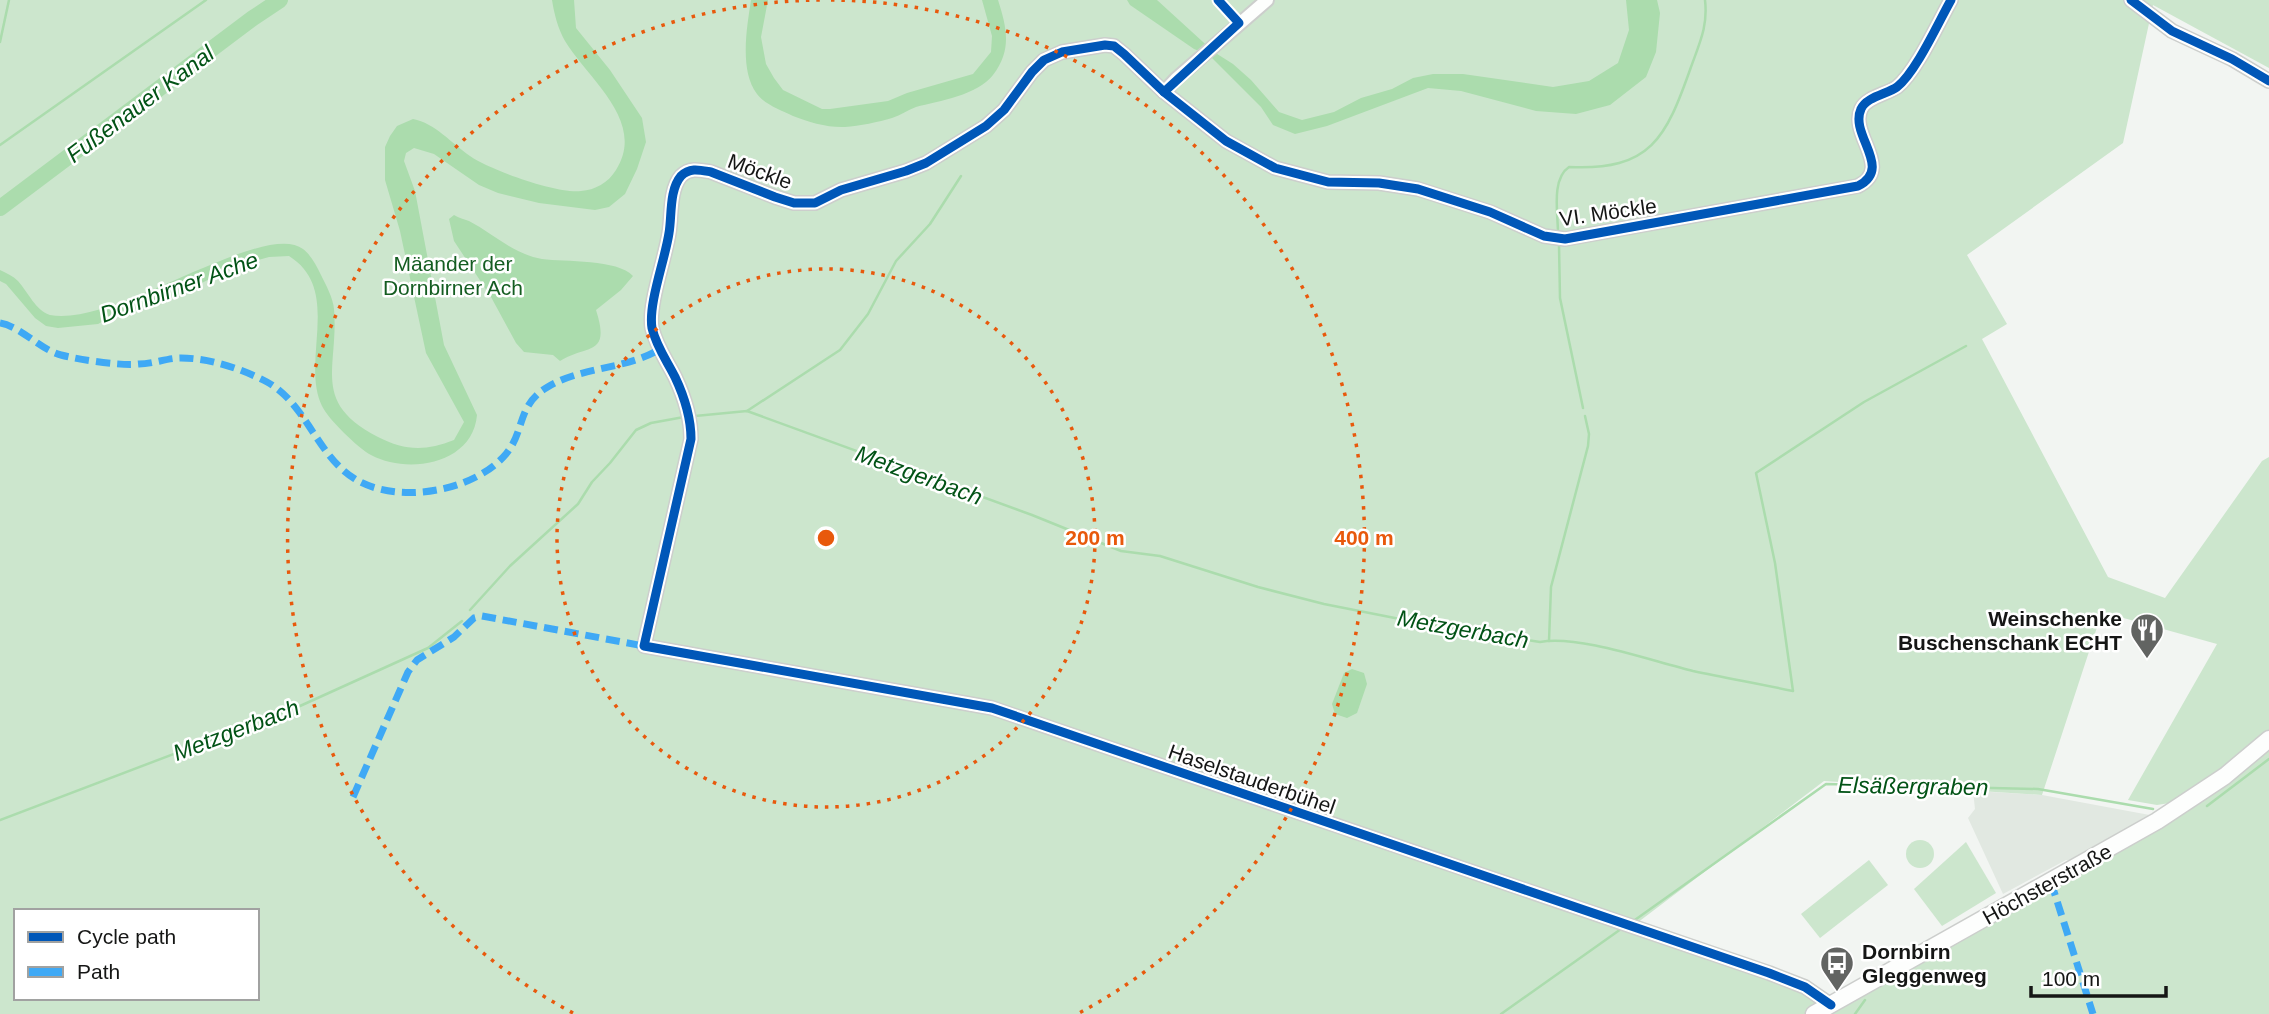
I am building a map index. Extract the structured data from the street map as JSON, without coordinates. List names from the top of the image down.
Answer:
{
  "streets": {
    "main road": ["Höchsterstraße"],
    "street": ["Möckle", "VI. Möckle", "Haselstauderbühel"]
  },
  "crossings": [
    ["Möckle", "VI. Möckle"],
    ["Möckle", "Haselstauderbühel"],
    ["Haselstauderbühel", "Höchsterstraße"]
  ],
  "water": [
    "Fußenauer Kanal",
    "Dornbirner Ache",
    "Metzgerbach",
    "Elsäßergraben"
  ],
  "parks": ["Mäander der Dornbirner Ach"],
  "places": {
    "restaurant": ["Weinschenke Buschenschank ECHT"],
    "bus stop": ["Dornbirn Gleggenweg"]
  },
  "legend": ["Cycle path", "Path"],
  "scale_bar": "100 m",
  "rings": ["200 m", "400 m"]
}
